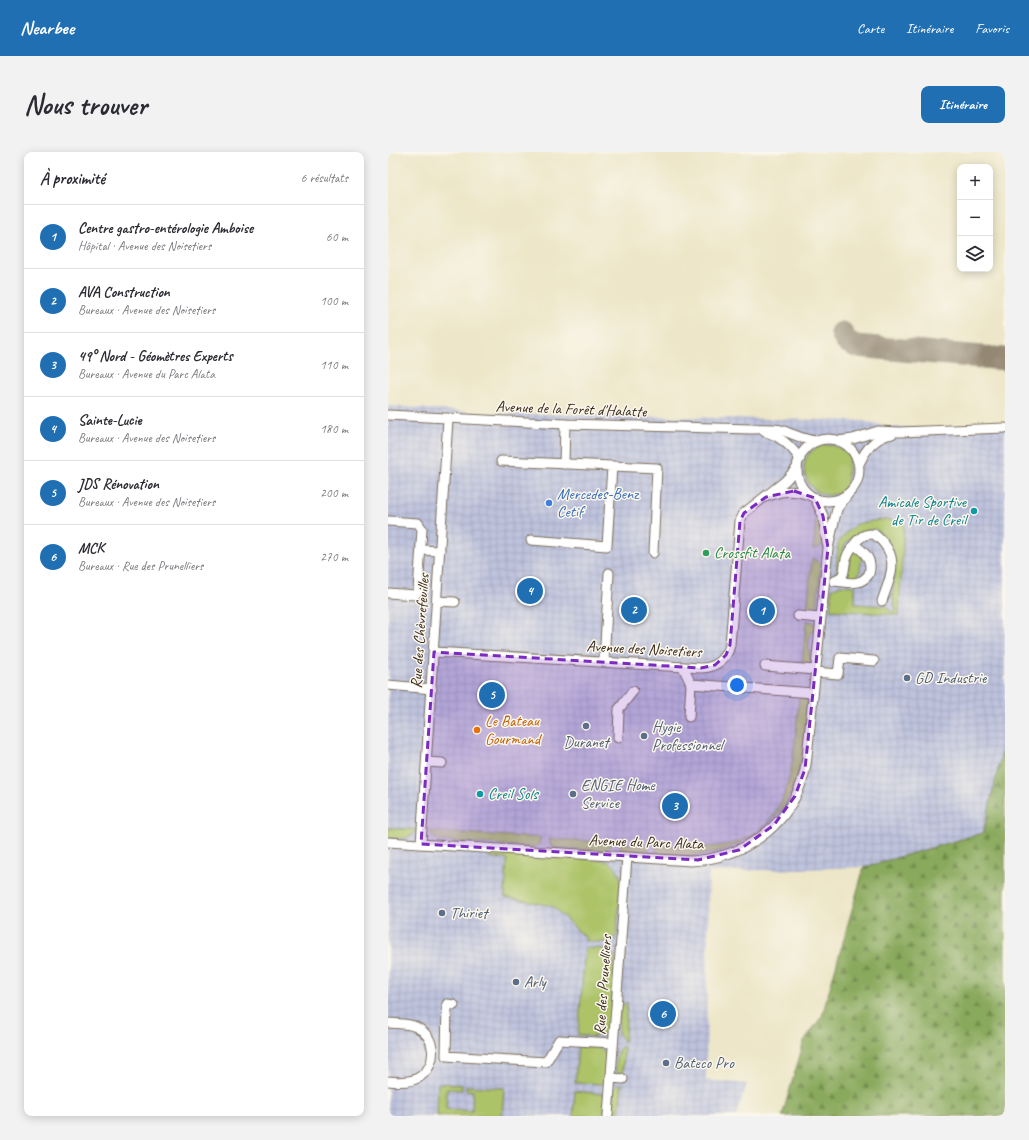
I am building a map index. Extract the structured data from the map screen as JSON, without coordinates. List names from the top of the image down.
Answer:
{
  "streets": {
    "street": [
      "Avenue de la Forêt d'Halatte",
      "Rue des Chèvrefeuilles",
      "Avenue des Noisetiers",
      "Avenue du Parc Alata",
      "Rue des Prunelliers"
    ]
  },
  "crossings": [
    ["Avenue de la Forêt d'Halatte", "Rue des Chèvrefeuilles"],
    ["Avenue de la Forêt d'Halatte", "Avenue des Noisetiers"],
    ["Avenue de la Forêt d'Halatte", "Avenue du Parc Alata"],
    ["Rue des Chèvrefeuilles", "Avenue des Noisetiers"],
    ["Rue des Chèvrefeuilles", "Avenue du Parc Alata"],
    ["Avenue des Noisetiers", "Avenue du Parc Alata"],
    ["Avenue du Parc Alata", "Rue des Prunelliers"]
  ],
  "places": [
    "Mercedes-Benz Cetif",
    "Amicale Sportive de Tir de Creil",
    "Crossfit Alata",
    "GD Industrie",
    "Duranet",
    "Le Bateau Gourmand",
    "Hygie Professionnel",
    "Creil Sols",
    "ENGIE Home Service",
    "Thiriet",
    "Arly",
    "Bateco Pro"
  ],
  "page": {
    "header": "Nearbee",
    "nav": ["Carte", "Itinéraire", "Favoris"],
    "buttons": "Itinéraire",
    "title": "Nous trouver",
    "heading": ["À proximité", "6 résultats"],
    "map_buttons": ["+", "−"],
    "list": [
      {
        "mark": "1",
        "name": "Centre gastro-entérologie Amboise",
        "note": "Hôpital · Avenue des Noisetiers",
        "value": "60 m"
      },
      {
        "mark": "2",
        "name": "AVA Construction",
        "note": "Bureaux · Avenue des Noisetiers",
        "value": "100 m"
      },
      {
        "mark": "3",
        "name": "49° Nord - Géomètres Experts",
        "note": "Bureaux · Avenue du Parc Alata",
        "value": "110 m"
      },
      {
        "mark": "4",
        "name": "Sainte-Lucie",
        "note": "Bureaux · Avenue des Noisetiers",
        "value": "180 m"
      },
      {
        "mark": "5",
        "name": "JDS Rénovation",
        "note": "Bureaux · Avenue des Noisetiers",
        "value": "200 m"
      },
      {
        "mark": "6",
        "name": "MCK",
        "note": "Bureaux · Rue des Prunelliers",
        "value": "270 m"
      }
    ],
    "pins": [
      "4",
      "2",
      "1",
      "5",
      "3",
      "6"
    ]
  }
}
